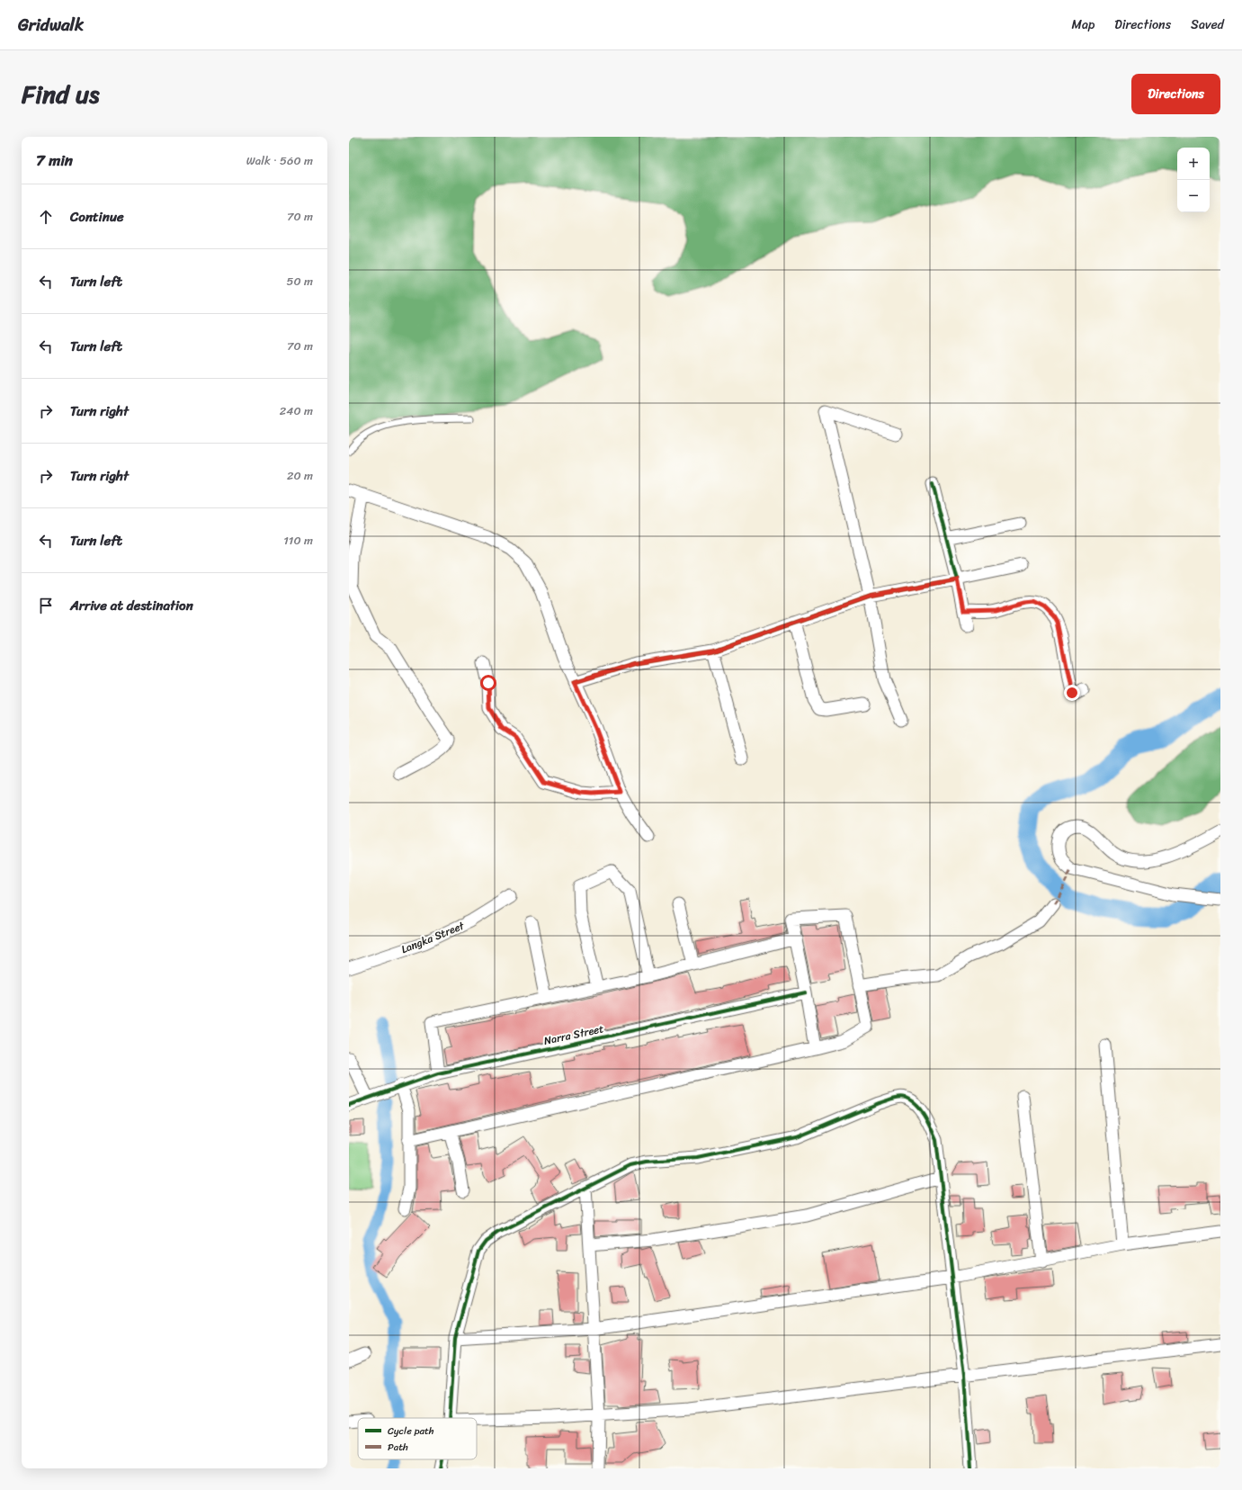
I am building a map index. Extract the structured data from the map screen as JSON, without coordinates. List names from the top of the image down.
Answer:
{
  "streets": {
    "street": ["Langka Street", "Narra Street"]
  },
  "legend": ["Cycle path", "Path"],
  "page": {
    "header": "Gridwalk",
    "nav": ["Map", "Directions", "Saved"],
    "title": "Find us",
    "buttons": "Directions",
    "heading": ["7 min", "Walk · 560 m"],
    "map_buttons": ["+", "−"],
    "list": [
      ["Continue", "70 m"],
      ["Turn left", "50 m"],
      ["Turn left", "70 m"],
      ["Turn right", "240 m"],
      ["Turn right", "20 m"],
      ["Turn left", "110 m"],
      "Arrive at destination"
    ]
  }
}
